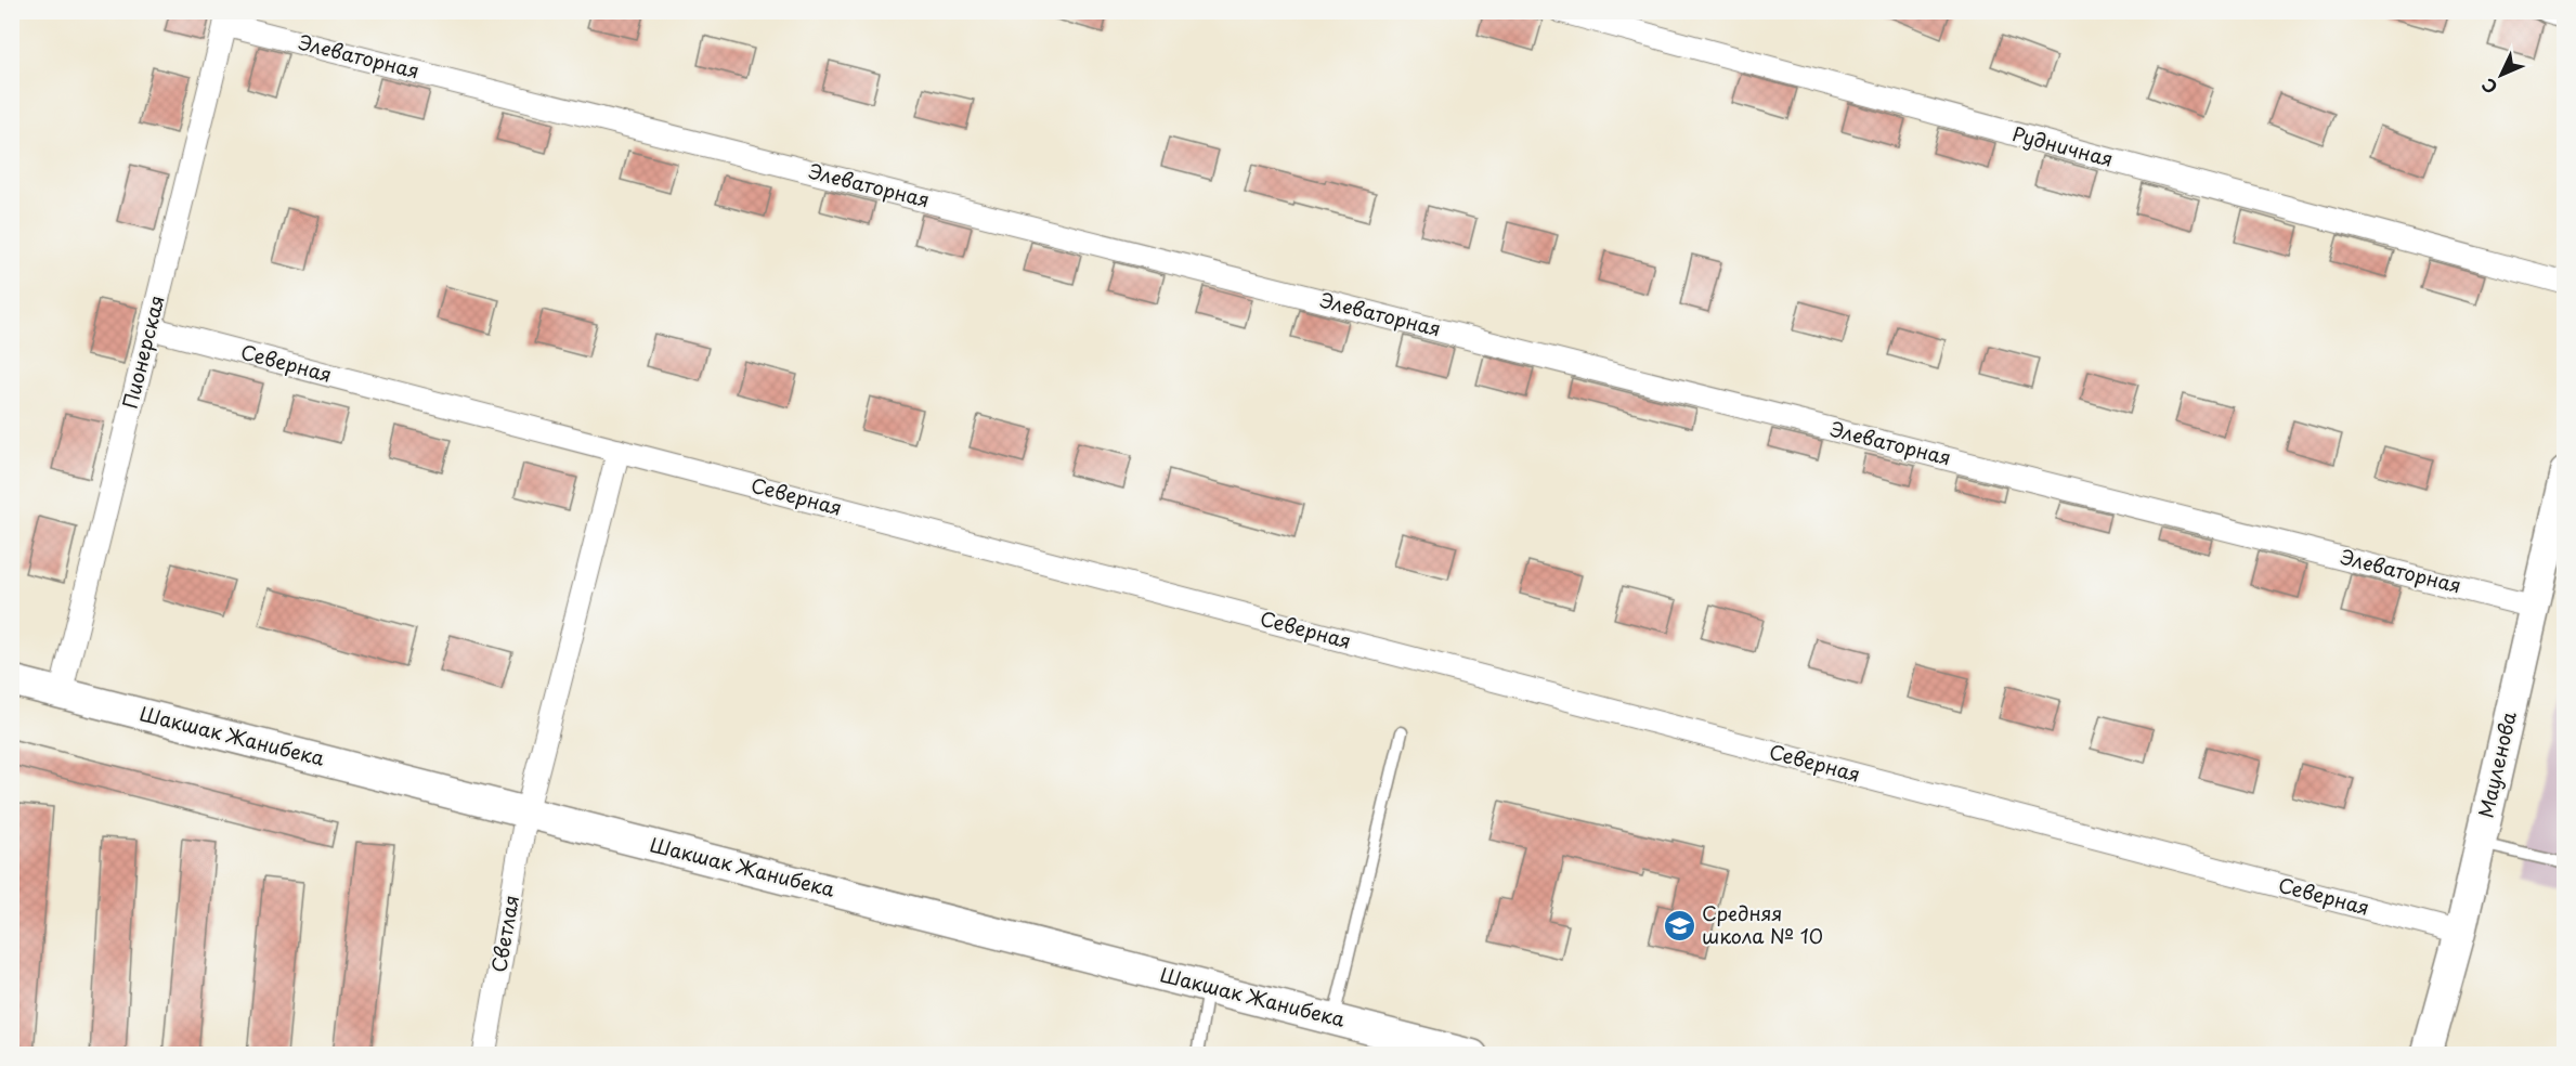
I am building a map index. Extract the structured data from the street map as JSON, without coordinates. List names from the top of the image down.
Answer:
{
  "streets": {
    "main road": ["Шакшак Жанибека", "Мауленова"],
    "street": [
      "Элеваторная",
      "Рудничная",
      "Пионерская",
      "Северная",
      "Светлая"
    ]
  },
  "crossings": [
    ["Элеваторная", "Пионерская"],
    ["Элеваторная", "Мауленова"],
    ["Пионерская", "Северная"],
    ["Пионерская", "Шакшак Жанибека"],
    ["Северная", "Мауленова"],
    ["Северная", "Светлая"],
    ["Шакшак Жанибека", "Светлая"]
  ],
  "places": {
    "school or university": ["Средняя школа № 10"]
  },
  "north": "bottom left"
}
